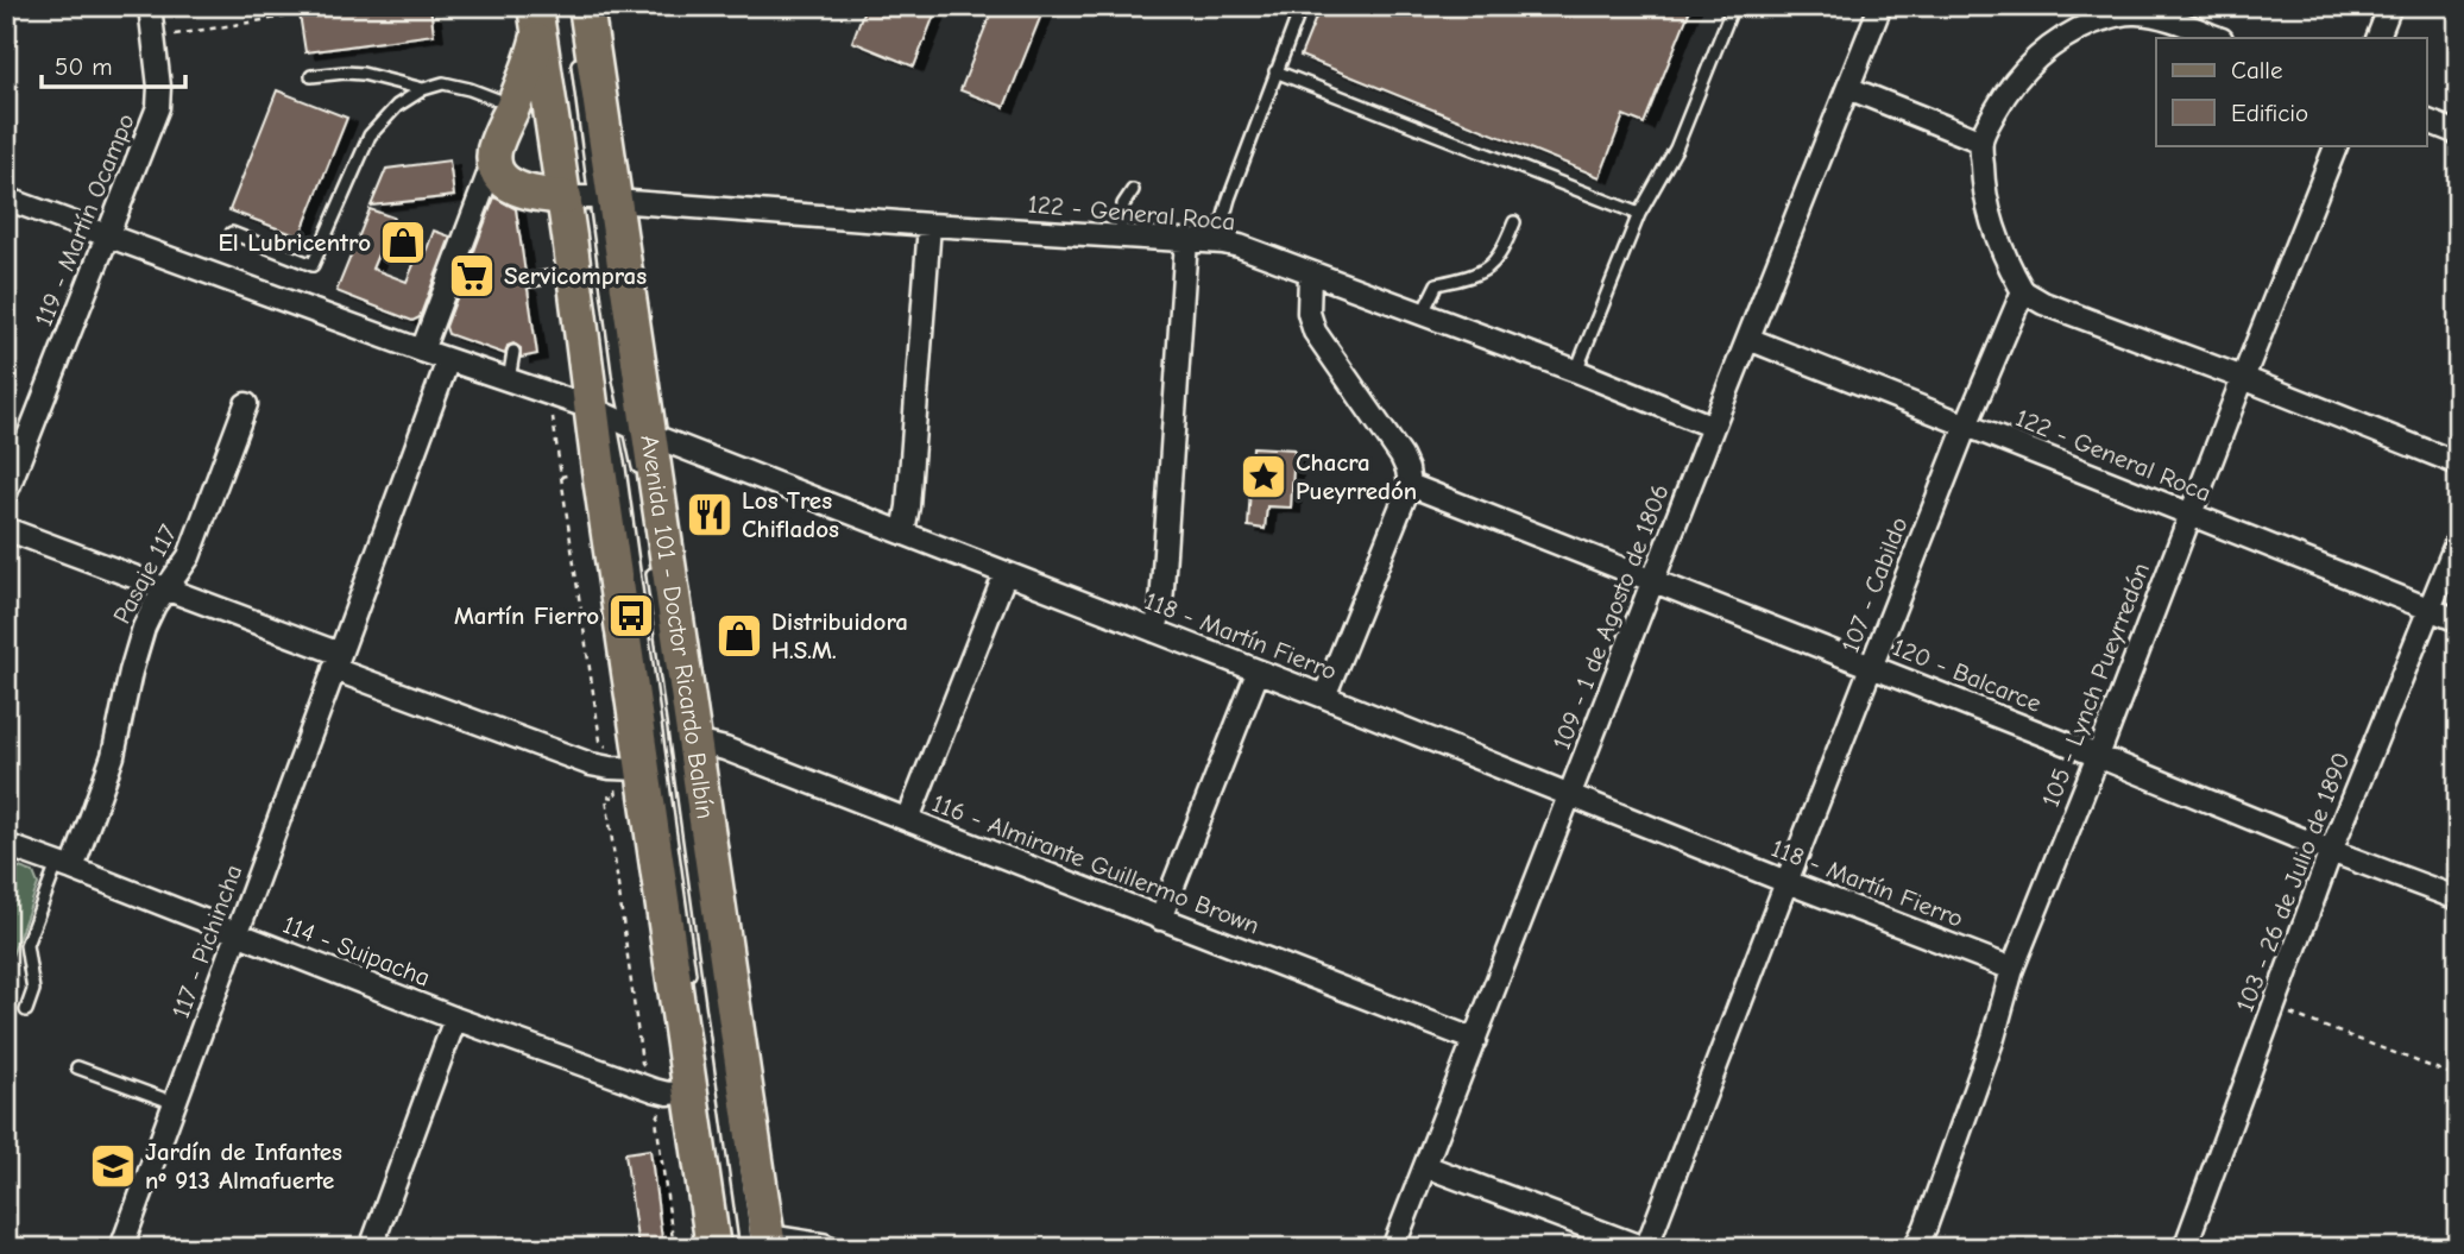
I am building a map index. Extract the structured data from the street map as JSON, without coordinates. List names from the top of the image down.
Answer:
{
  "streets": {
    "main road": ["Avenida 101 - Doctor Ricardo Balbín"],
    "street": [
      "122 - General Roca",
      "119 - Martín Ocampo",
      "Pasaje 117",
      "107 - Cabildo",
      "109 - 1 de Agosto de 1806",
      "118 - Martín Fierro",
      "120 - Balcarce",
      "105 - Lynch Pueyrredón",
      "116 - Almirante Guillermo Brown",
      "103 - 26 de Julio de 1890",
      "117 - Pichincha",
      "114 - Suipacha"
    ]
  },
  "crossings": [
    ["122 - General Roca", "107 - Cabildo"],
    ["122 - General Roca", "109 - 1 de Agosto de 1806"],
    ["122 - General Roca", "Avenida 101 - Doctor Ricardo Balbín"],
    ["122 - General Roca", "105 - Lynch Pueyrredón"],
    ["122 - General Roca", "103 - 26 de Julio de 1890"],
    ["119 - Martín Ocampo", "118 - Martín Fierro"],
    ["Pasaje 117", "114 - Suipacha"],
    ["107 - Cabildo", "118 - Martín Fierro"],
    ["107 - Cabildo", "120 - Balcarce"],
    ["109 - 1 de Agosto de 1806", "118 - Martín Fierro"],
    ["109 - 1 de Agosto de 1806", "120 - Balcarce"],
    ["109 - 1 de Agosto de 1806", "116 - Almirante Guillermo Brown"],
    ["Avenida 101 - Doctor Ricardo Balbín", "118 - Martín Fierro"],
    ["Avenida 101 - Doctor Ricardo Balbín", "116 - Almirante Guillermo Brown"],
    ["Avenida 101 - Doctor Ricardo Balbín", "114 - Suipacha"],
    ["118 - Martín Fierro", "105 - Lynch Pueyrredón"],
    ["118 - Martín Fierro", "117 - Pichincha"],
    ["120 - Balcarce", "105 - Lynch Pueyrredón"],
    ["120 - Balcarce", "103 - 26 de Julio de 1890"],
    ["117 - Pichincha", "114 - Suipacha"]
  ],
  "places": {
    "shop": ["El Lubricentro", "Distribuidora H.S.M."],
    "supermarket": ["Servicompras"],
    "place": ["Chacra Pueyrredón"],
    "restaurant": ["Los Tres Chiflados"],
    "bus stop": ["Martín Fierro"],
    "school or university": ["Jardín de Infantes nº 913 Almafuerte"]
  },
  "legend": ["Calle", "Edificio"],
  "scale_bar": "50 m"
}
